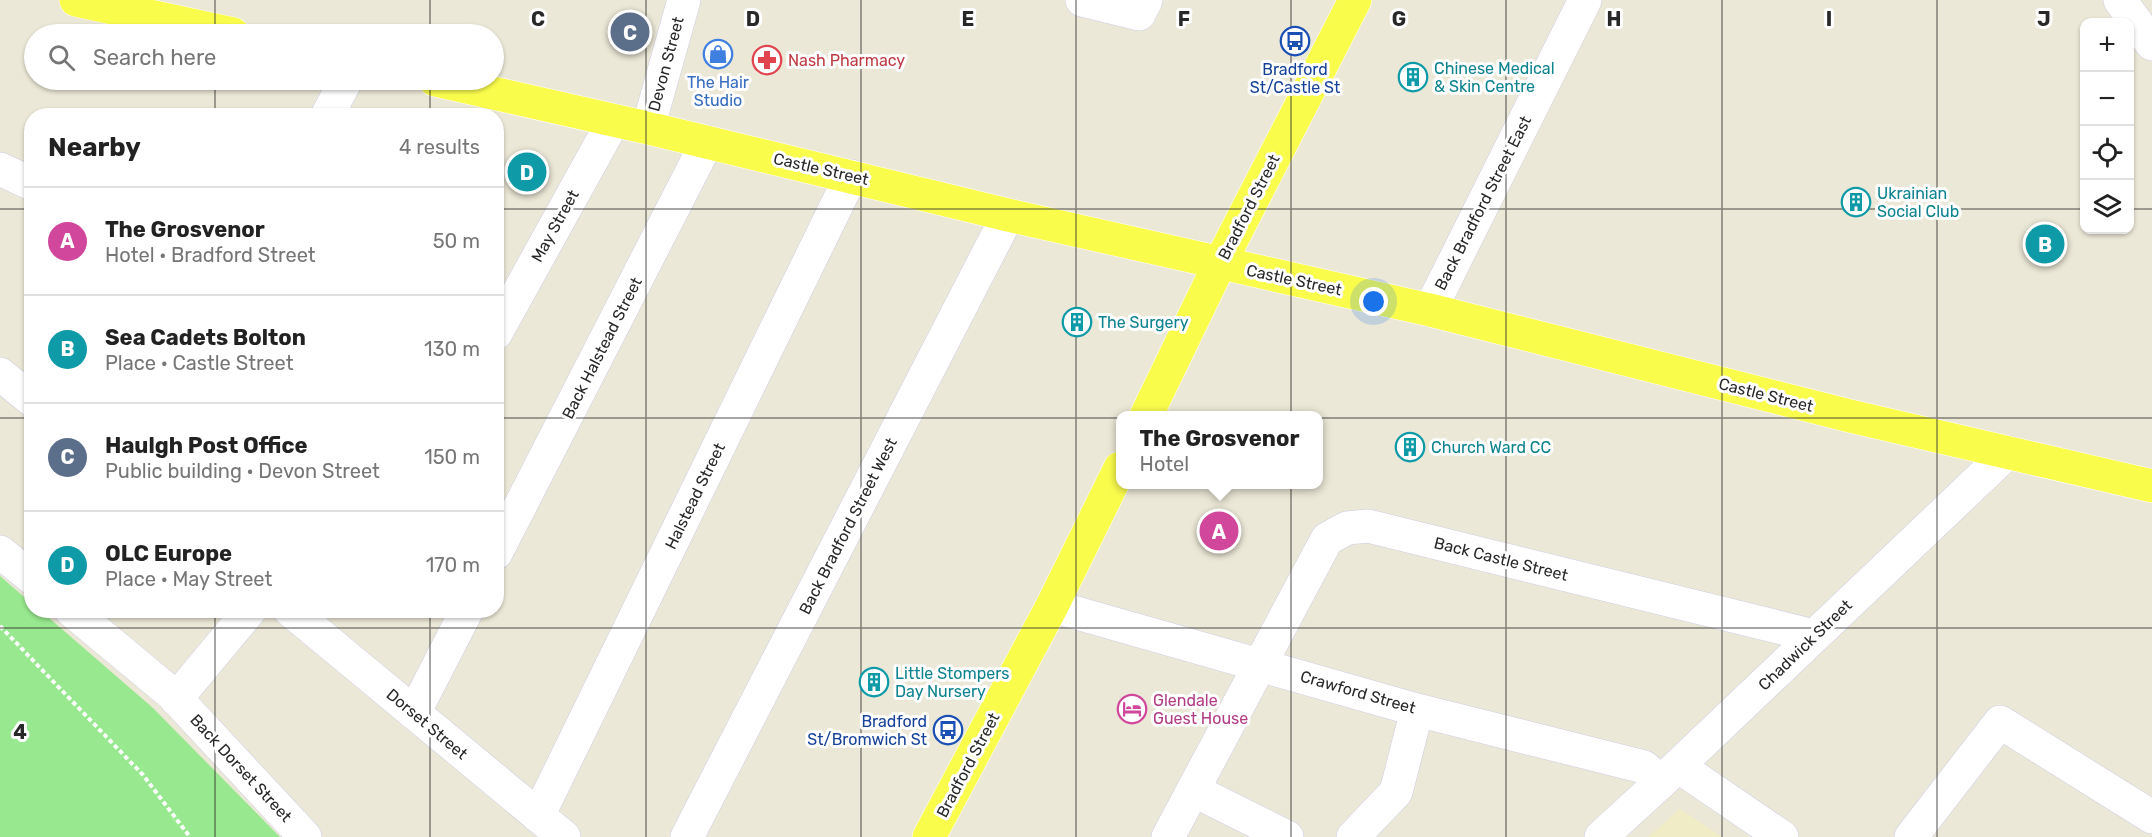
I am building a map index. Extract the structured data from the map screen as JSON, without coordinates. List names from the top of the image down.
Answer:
{
  "streets": {
    "main road": ["Castle Street", "Bradford Street"],
    "street": [
      "Devon Street",
      "Back Bradford Street East",
      "May Street",
      "Back Halstead Street",
      "Halstead Street",
      "Back Bradford Street West",
      "Back Castle Street",
      "Chadwick Street",
      "Crawford Street",
      "Dorset Street",
      "Back Dorset Street"
    ]
  },
  "crossings": [
    ["Devon Street", "Castle Street"],
    ["Castle Street", "Back Bradford Street East"],
    ["Castle Street", "Bradford Street"],
    ["Castle Street", "May Street"],
    ["Castle Street", "Back Halstead Street"],
    ["Castle Street", "Halstead Street"],
    ["Castle Street", "Back Bradford Street West"],
    ["Castle Street", "Chadwick Street"],
    ["Bradford Street", "Crawford Street"],
    ["Halstead Street", "Dorset Street"],
    ["Back Castle Street", "Chadwick Street"],
    ["Back Castle Street", "Crawford Street"],
    ["Chadwick Street", "Crawford Street"]
  ],
  "places": {
    "bus stop": ["Bradford St/Castle St", "Bradford St/Bromwich St"],
    "shop": ["The Hair Studio"],
    "pharmacy": ["Nash Pharmacy"],
    "building": [
      "Chinese Medical & Skin Centre",
      "Ukrainian Social Club",
      "The Surgery",
      "Church Ward CC",
      "Little Stompers Day Nursery"
    ],
    "hotel": ["Glendale Guest House"]
  },
  "page": {
    "pins": [
      "C",
      "D",
      "B",
      "A"
    ],
    "map_buttons": ["+", "−"],
    "search": "Search here",
    "heading": ["Nearby", "4 results"],
    "list": [
      {
        "mark": "A",
        "name": "The Grosvenor",
        "note": "Hotel · Bradford Street",
        "value": "50 m"
      },
      {
        "mark": "B",
        "name": "Sea Cadets Bolton",
        "note": "Place · Castle Street",
        "value": "130 m"
      },
      {
        "mark": "C",
        "name": "Haulgh Post Office",
        "note": "Public building · Devon Street",
        "value": "150 m"
      },
      {
        "mark": "D",
        "name": "OLC Europe",
        "note": "Place · May Street",
        "value": "170 m"
      }
    ],
    "popup": ["The Grosvenor", "Hotel"]
  },
  "grid": {
    "columns": [
      "C",
      "D",
      "E",
      "F",
      "G",
      "H",
      "I",
      "J"
    ],
    "rows": ["4"]
  }
}
